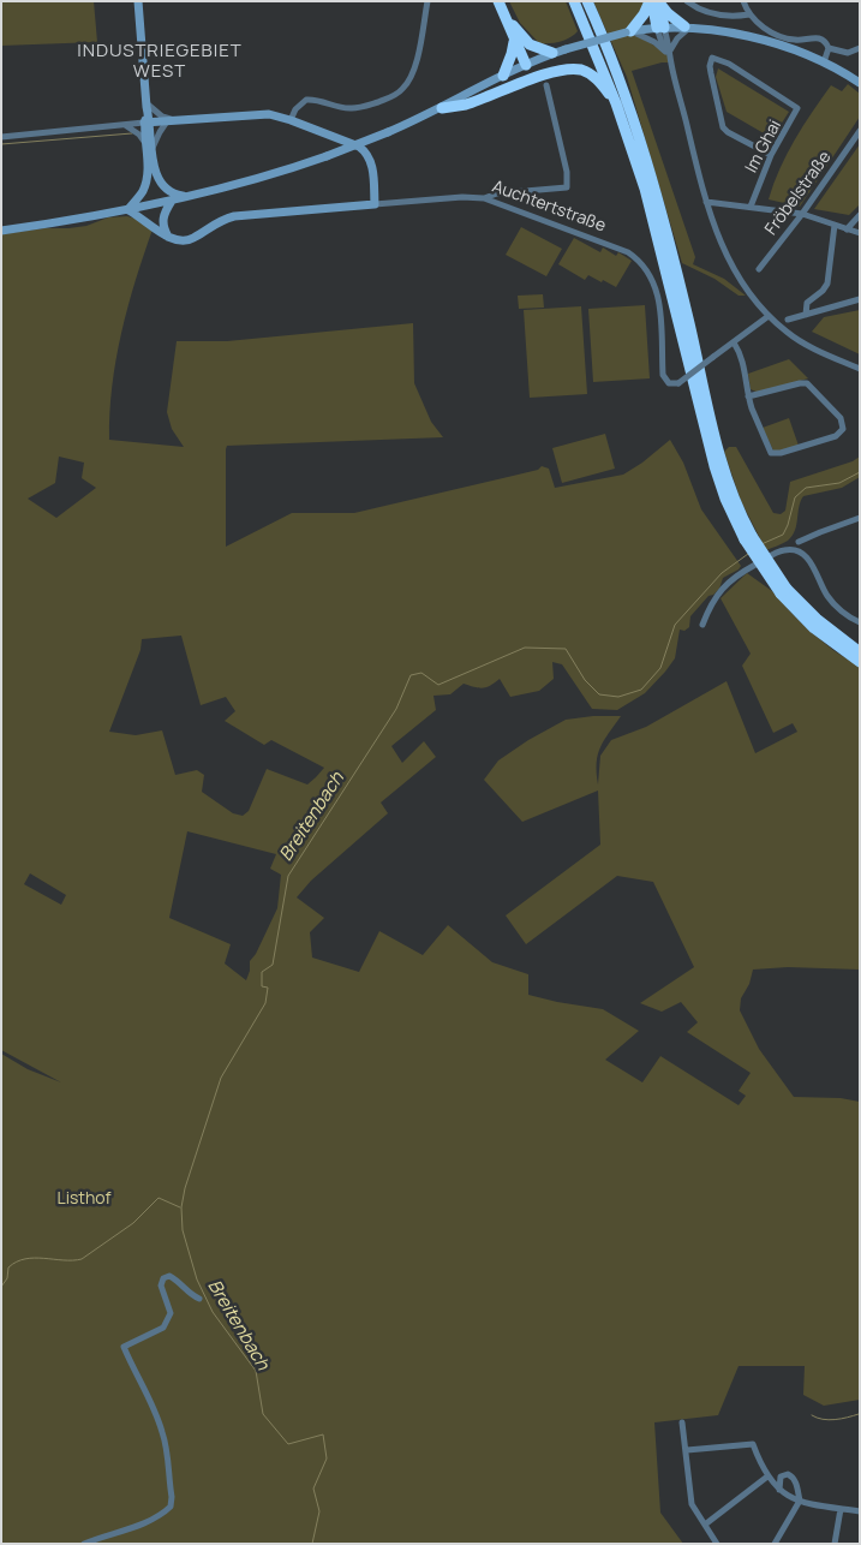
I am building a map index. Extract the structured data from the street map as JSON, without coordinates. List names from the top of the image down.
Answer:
{
  "streets": {
    "main road": ["Auchtertstraße"],
    "street": ["Im Ghai", "Fröbelstraße"]
  },
  "districts": ["INDUSTRIEGEBIET WEST"],
  "water": ["Breitenbach"],
  "parks": ["Listhof"]
}
